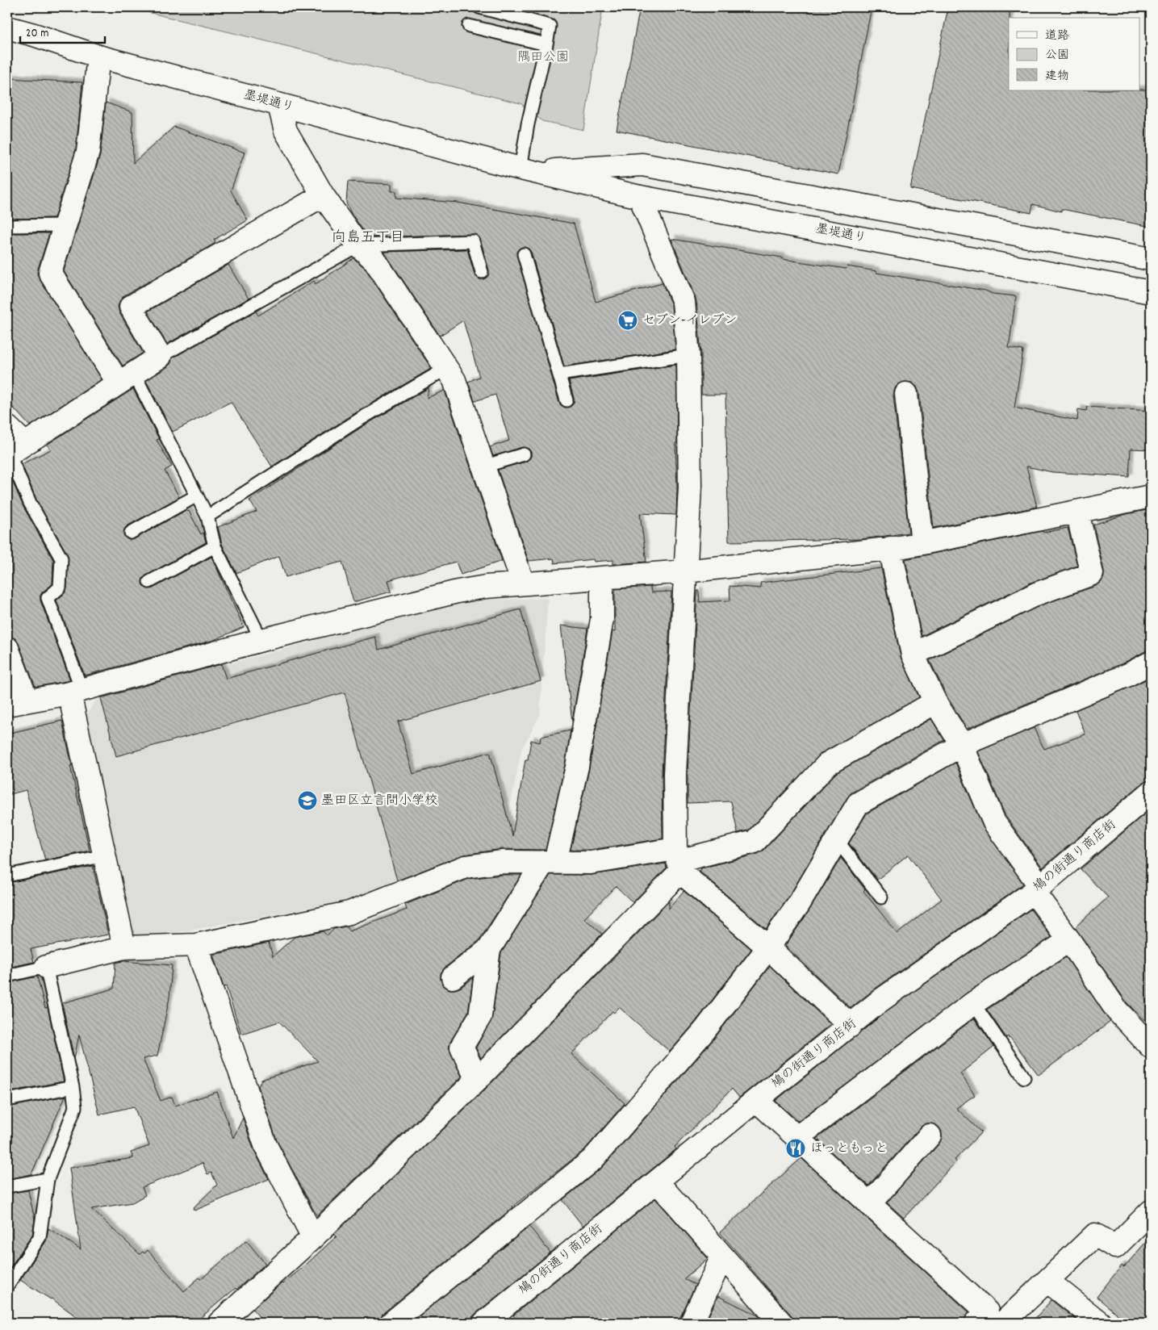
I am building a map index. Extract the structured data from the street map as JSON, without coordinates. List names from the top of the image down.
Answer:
{
  "streets": {
    "street": ["墨堤通り", "鳩の街通り商店街"]
  },
  "districts": ["向島五丁目"],
  "parks": ["隅田公園"],
  "places": {
    "supermarket": ["セブン-イレブン"],
    "school or university": ["墨田区立言問小学校"],
    "restaurant": ["ほっともっと"]
  },
  "legend": ["道路", "公園", "建物"],
  "scale_bar": "20 m"
}
